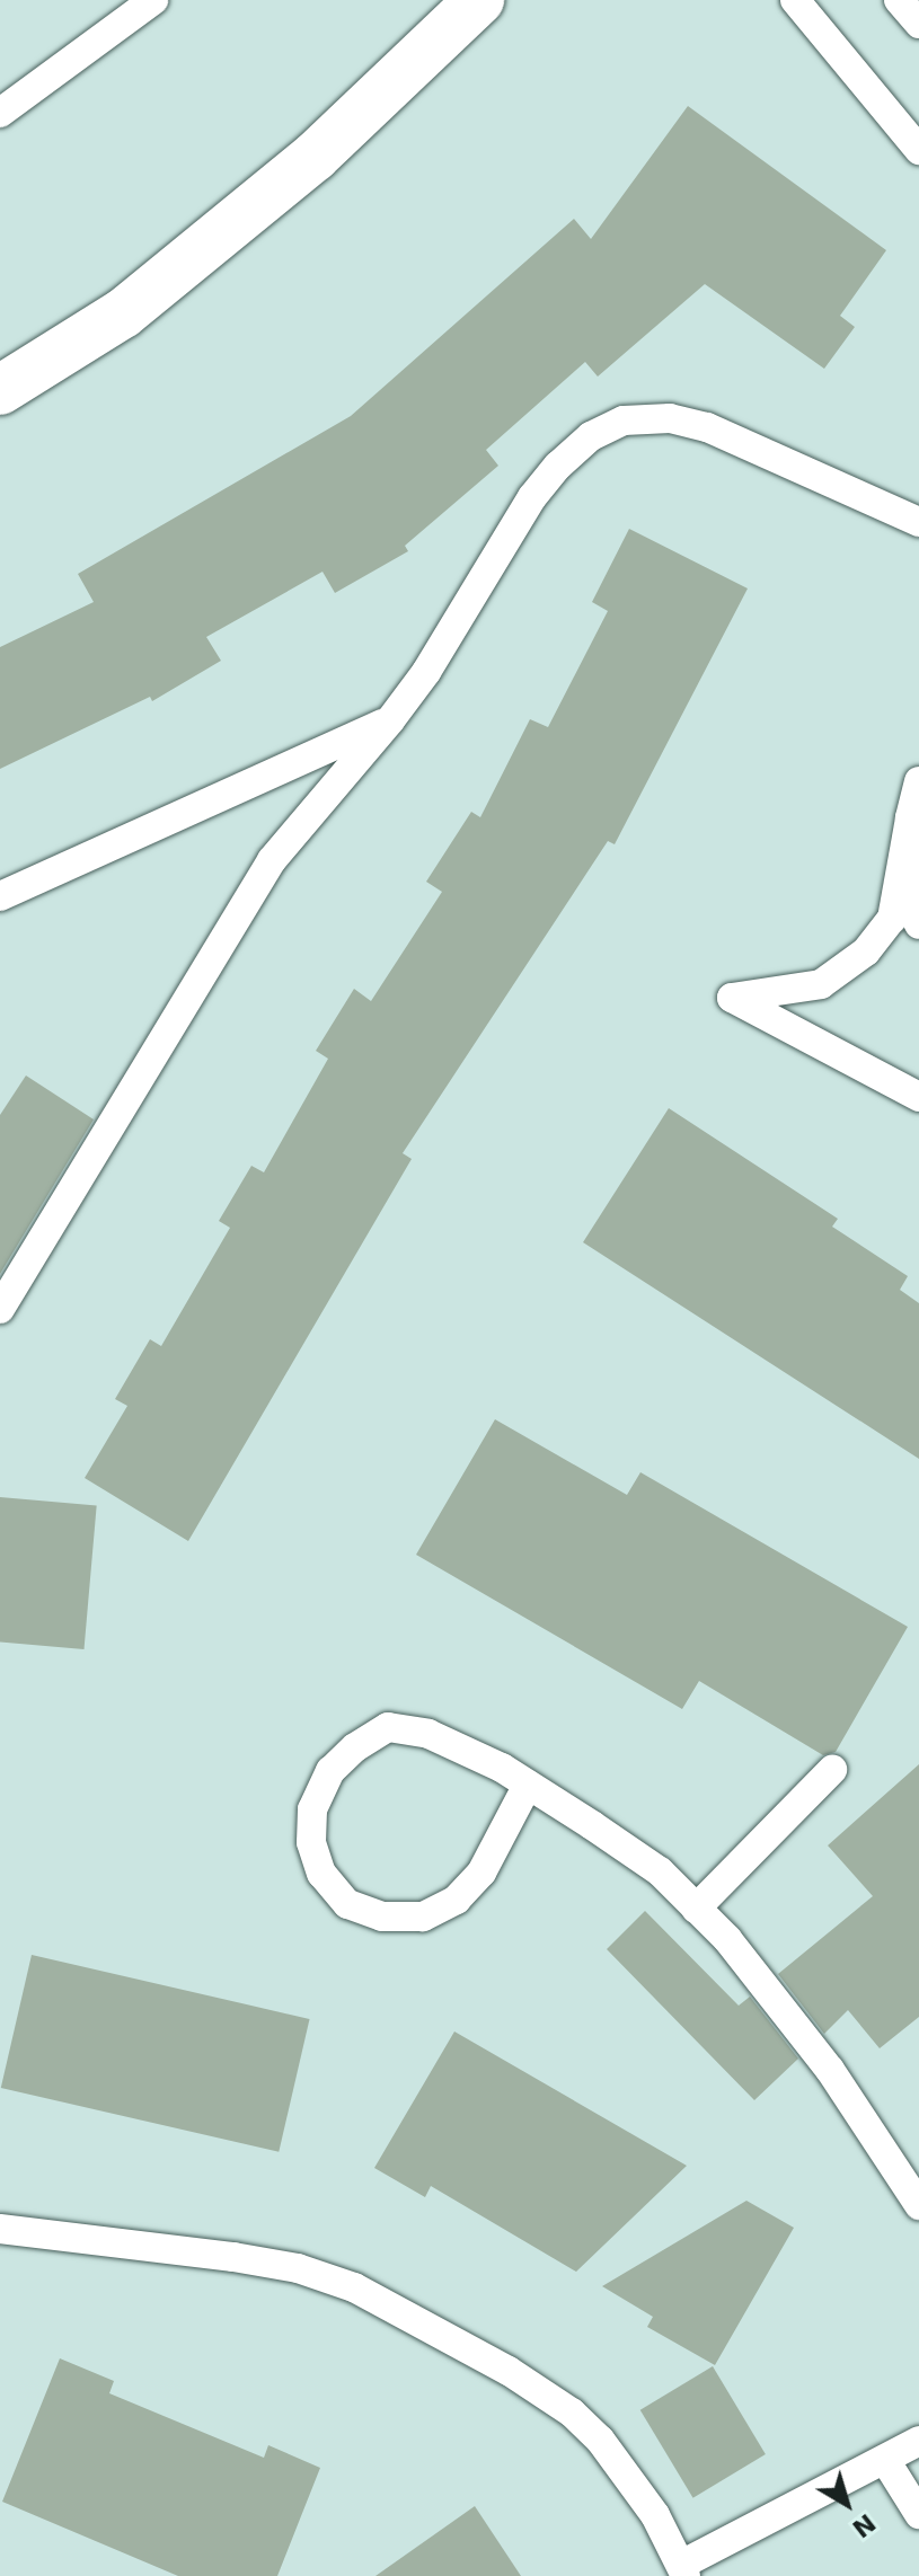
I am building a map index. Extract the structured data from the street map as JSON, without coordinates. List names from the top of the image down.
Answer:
{
  "north": "bottom right"
}
